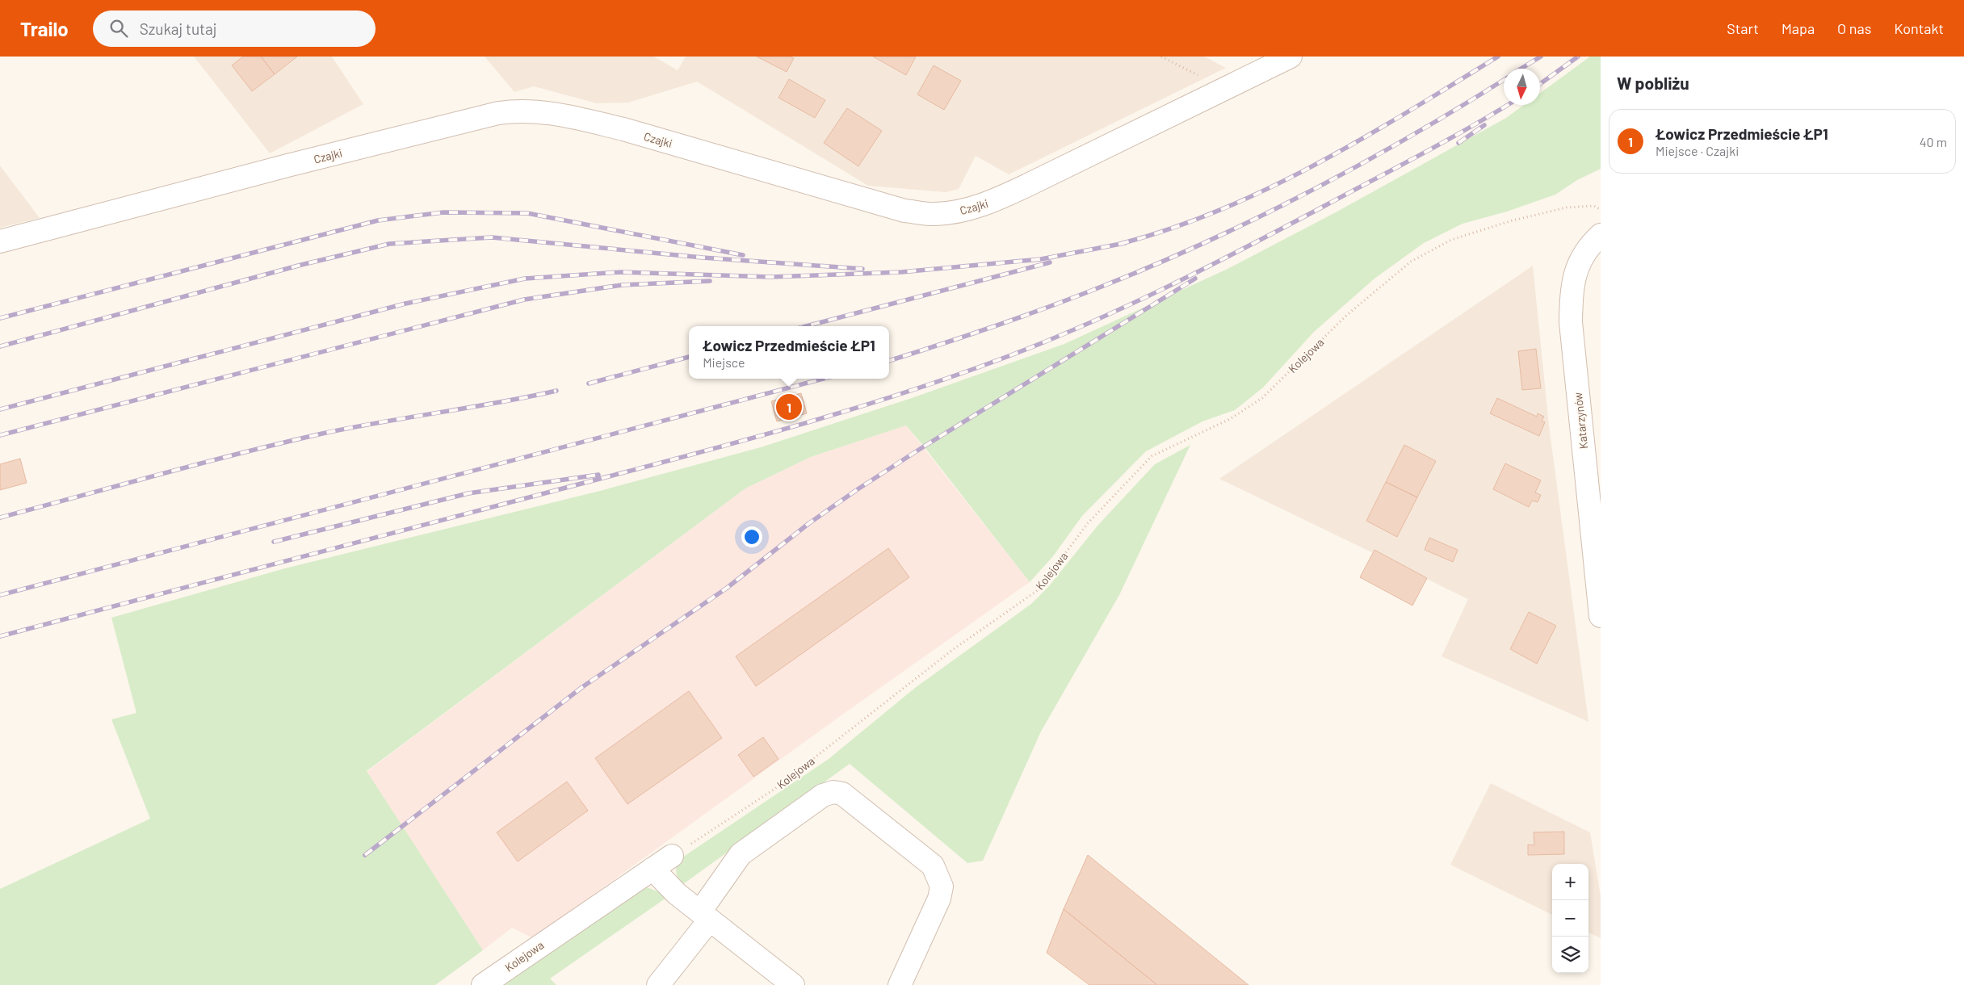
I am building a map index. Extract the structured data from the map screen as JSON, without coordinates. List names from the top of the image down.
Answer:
{
  "streets": {
    "street": ["Czajki", "Kolejowa", "Katarzynów"]
  },
  "north": "bottom",
  "page": {
    "header": "Trailo",
    "search": "Szukaj tutaj",
    "nav": [
      "Start",
      "Mapa",
      "O nas",
      "Kontakt"
    ],
    "heading": "W pobliżu",
    "list": [
      {
        "mark": "1",
        "name": "Łowicz Przedmieście ŁP1",
        "note": "Miejsce · Czajki",
        "value": "40 m"
      }
    ],
    "popup": ["Łowicz Przedmieście ŁP1", "Miejsce"],
    "pins": "1",
    "map_buttons": ["+", "−"]
  }
}
